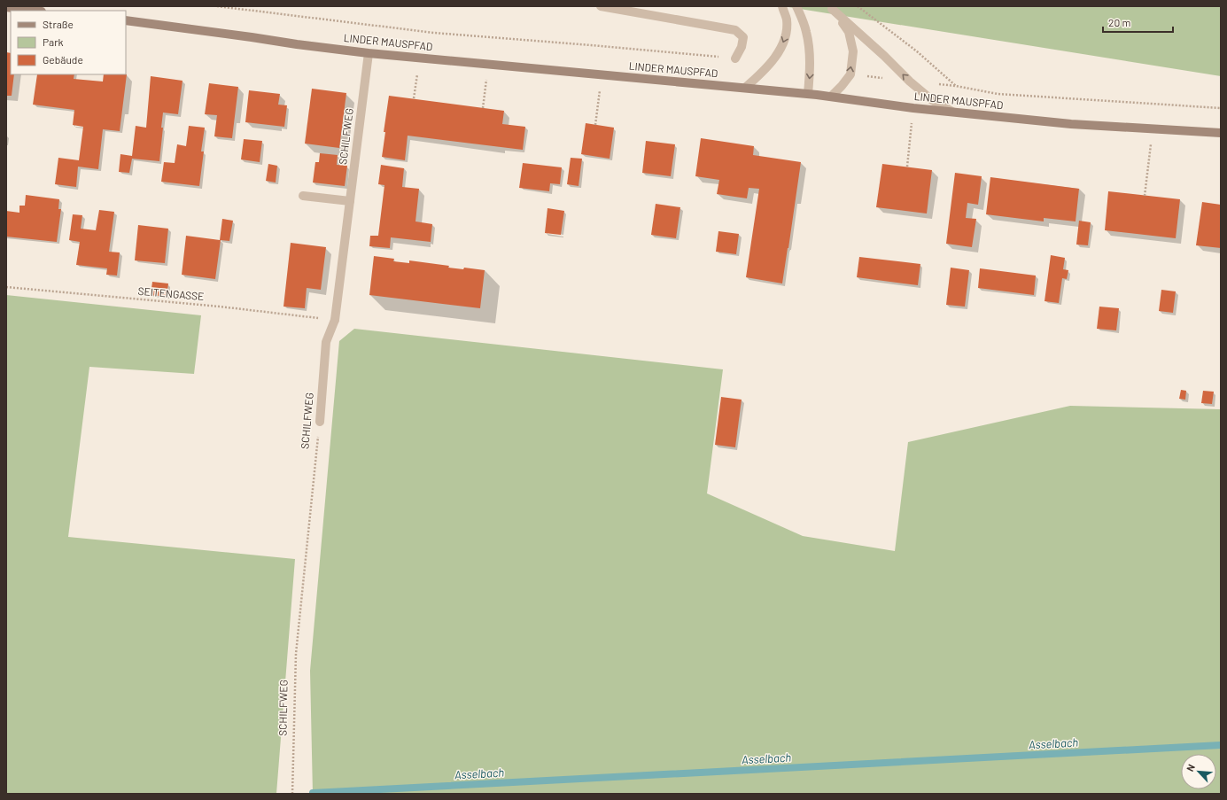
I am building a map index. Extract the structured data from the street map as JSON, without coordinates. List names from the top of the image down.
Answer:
{
  "streets": {
    "street": ["LINDER MAUSPFAD", "SCHILFWEG"],
    "path": ["SEITENGASSE"]
  },
  "crossings": [
    ["LINDER MAUSPFAD", "SCHILFWEG"],
    ["SCHILFWEG", "SEITENGASSE"]
  ],
  "water": ["Asselbach"],
  "legend": ["Straße", "Park", "Gebäude"],
  "scale_bar": "20 m",
  "north": "top left"
}
